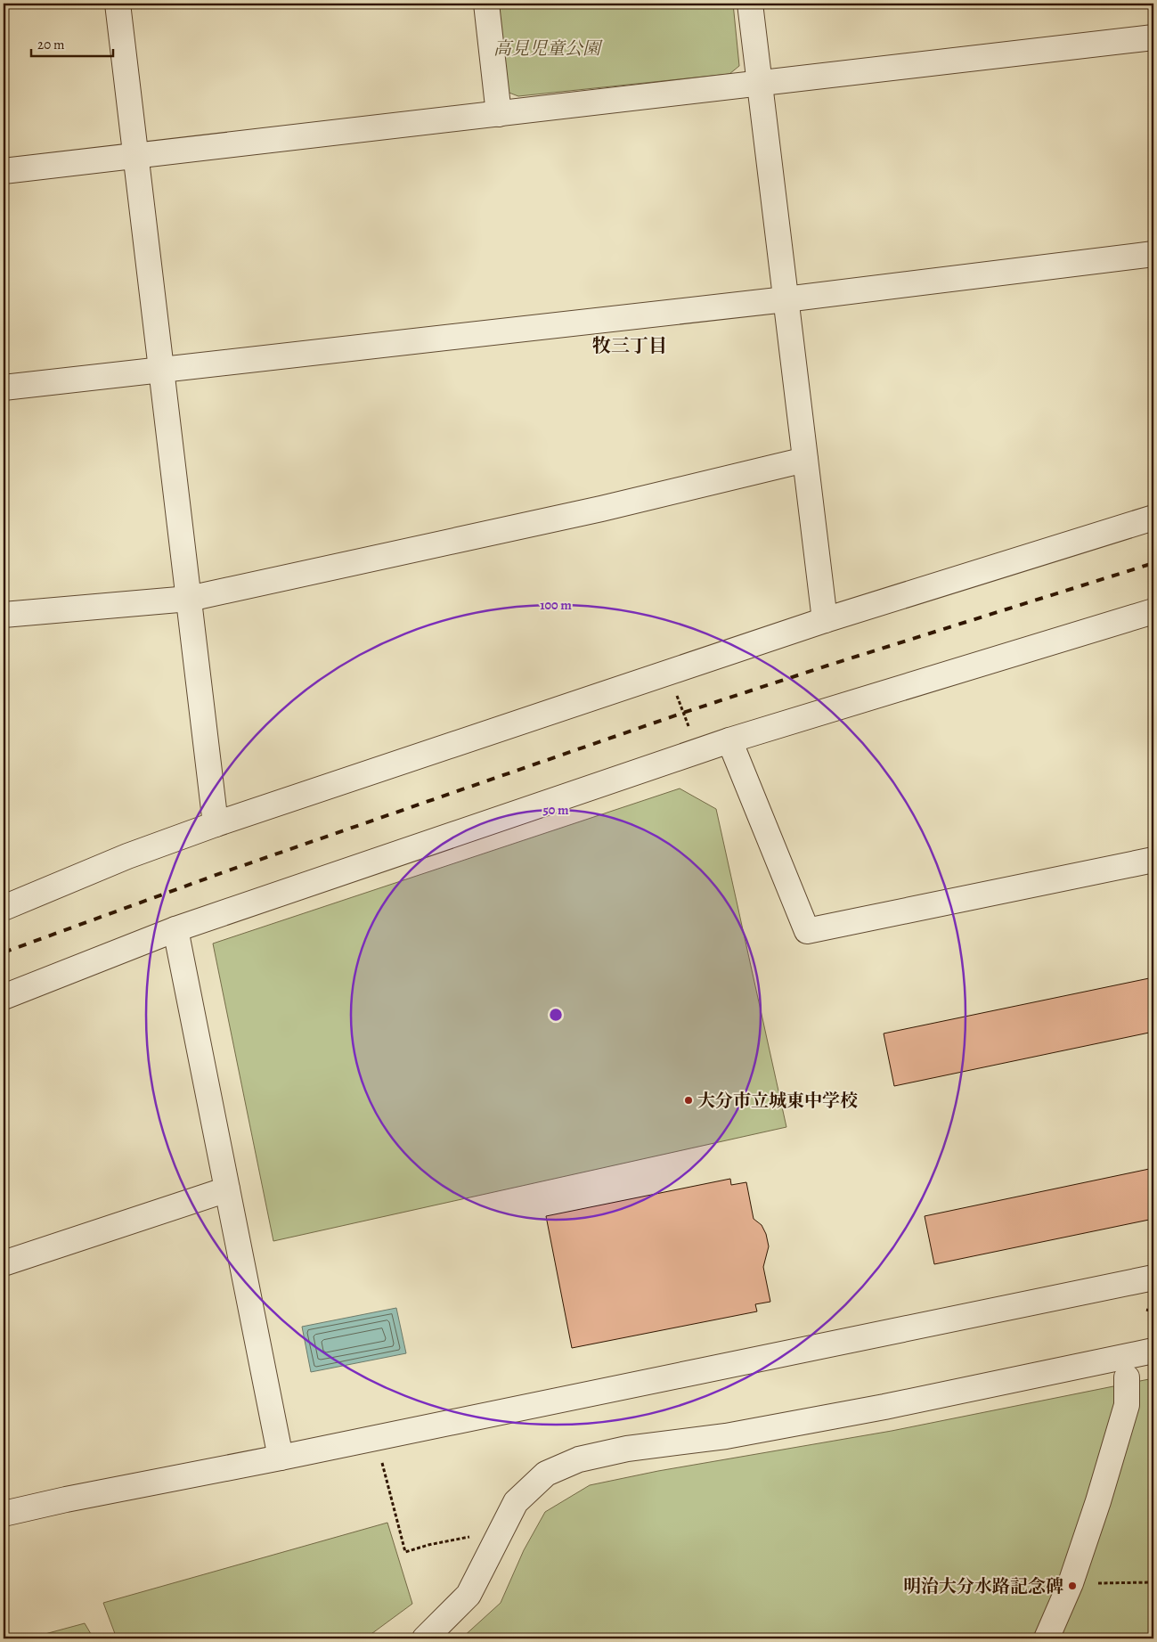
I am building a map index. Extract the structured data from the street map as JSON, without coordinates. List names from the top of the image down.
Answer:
{
  "districts": ["牧三丁目"],
  "parks": ["高見児童公園"],
  "places": ["大分市立城東中学校", "明治大分水路記念碑"],
  "scale_bar": "20 m",
  "rings": ["100 m", "50 m"]
}
